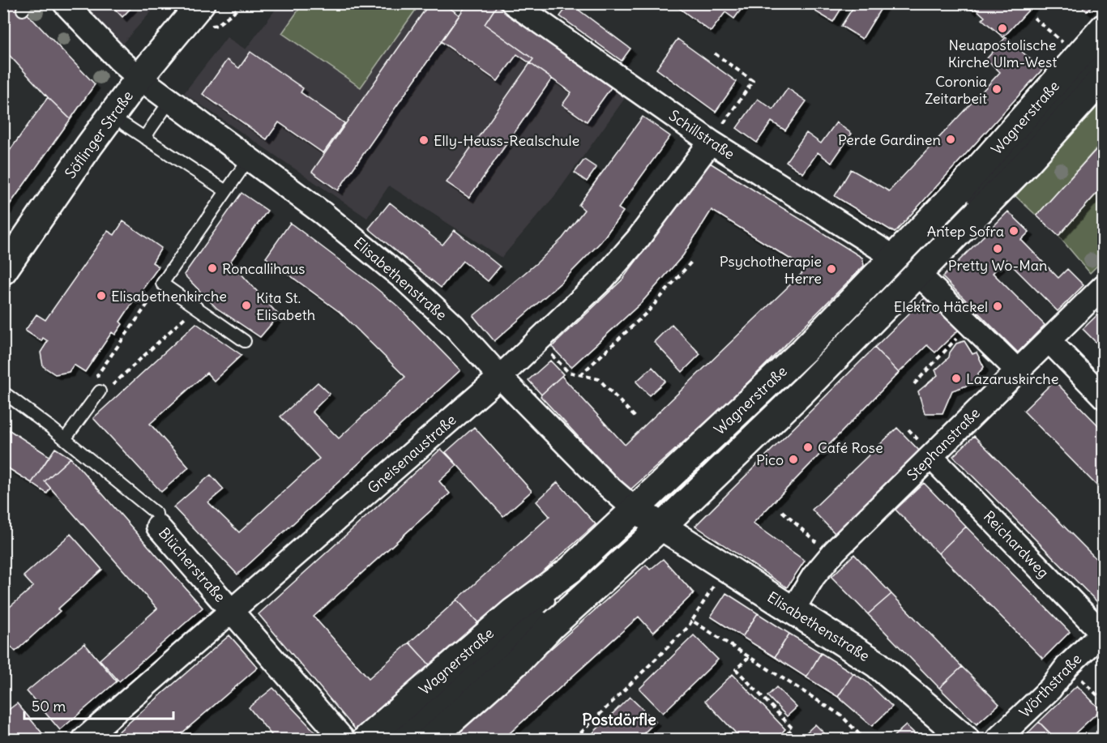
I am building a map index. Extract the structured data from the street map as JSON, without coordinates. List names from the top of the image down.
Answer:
{
  "streets": {
    "street": [
      "Wagnerstraße",
      "Söflinger Straße",
      "Schillstraße",
      "Elisabethenstraße",
      "Stephanstraße",
      "Gneisenaustraße",
      "Reichardweg",
      "Blücherstraße",
      "Wörthstraße"
    ]
  },
  "crossings": [
    ["Wagnerstraße", "Schillstraße"],
    ["Wagnerstraße", "Elisabethenstraße"],
    ["Söflinger Straße", "Elisabethenstraße"],
    ["Schillstraße", "Gneisenaustraße"],
    ["Elisabethenstraße", "Stephanstraße"],
    ["Elisabethenstraße", "Gneisenaustraße"],
    ["Stephanstraße", "Reichardweg"],
    ["Gneisenaustraße", "Blücherstraße"],
    ["Reichardweg", "Wörthstraße"]
  ],
  "districts": ["Postdörfle"],
  "places": [
    "Neuapostolische Kirche Ulm-West",
    "Coronia Zeitarbeit",
    "Perde Gardinen",
    "Elly-Heuss-Realschule",
    "Antep Sofra",
    "Pretty Wo-Man",
    "Roncallihaus",
    "Psychotherapie Herre",
    "Elisabethenkirche",
    "Kita St. Elisabeth",
    "Elektro Häckel",
    "Lazaruskirche",
    "Café Rose",
    "Pico"
  ],
  "scale_bar": "50 m"
}
